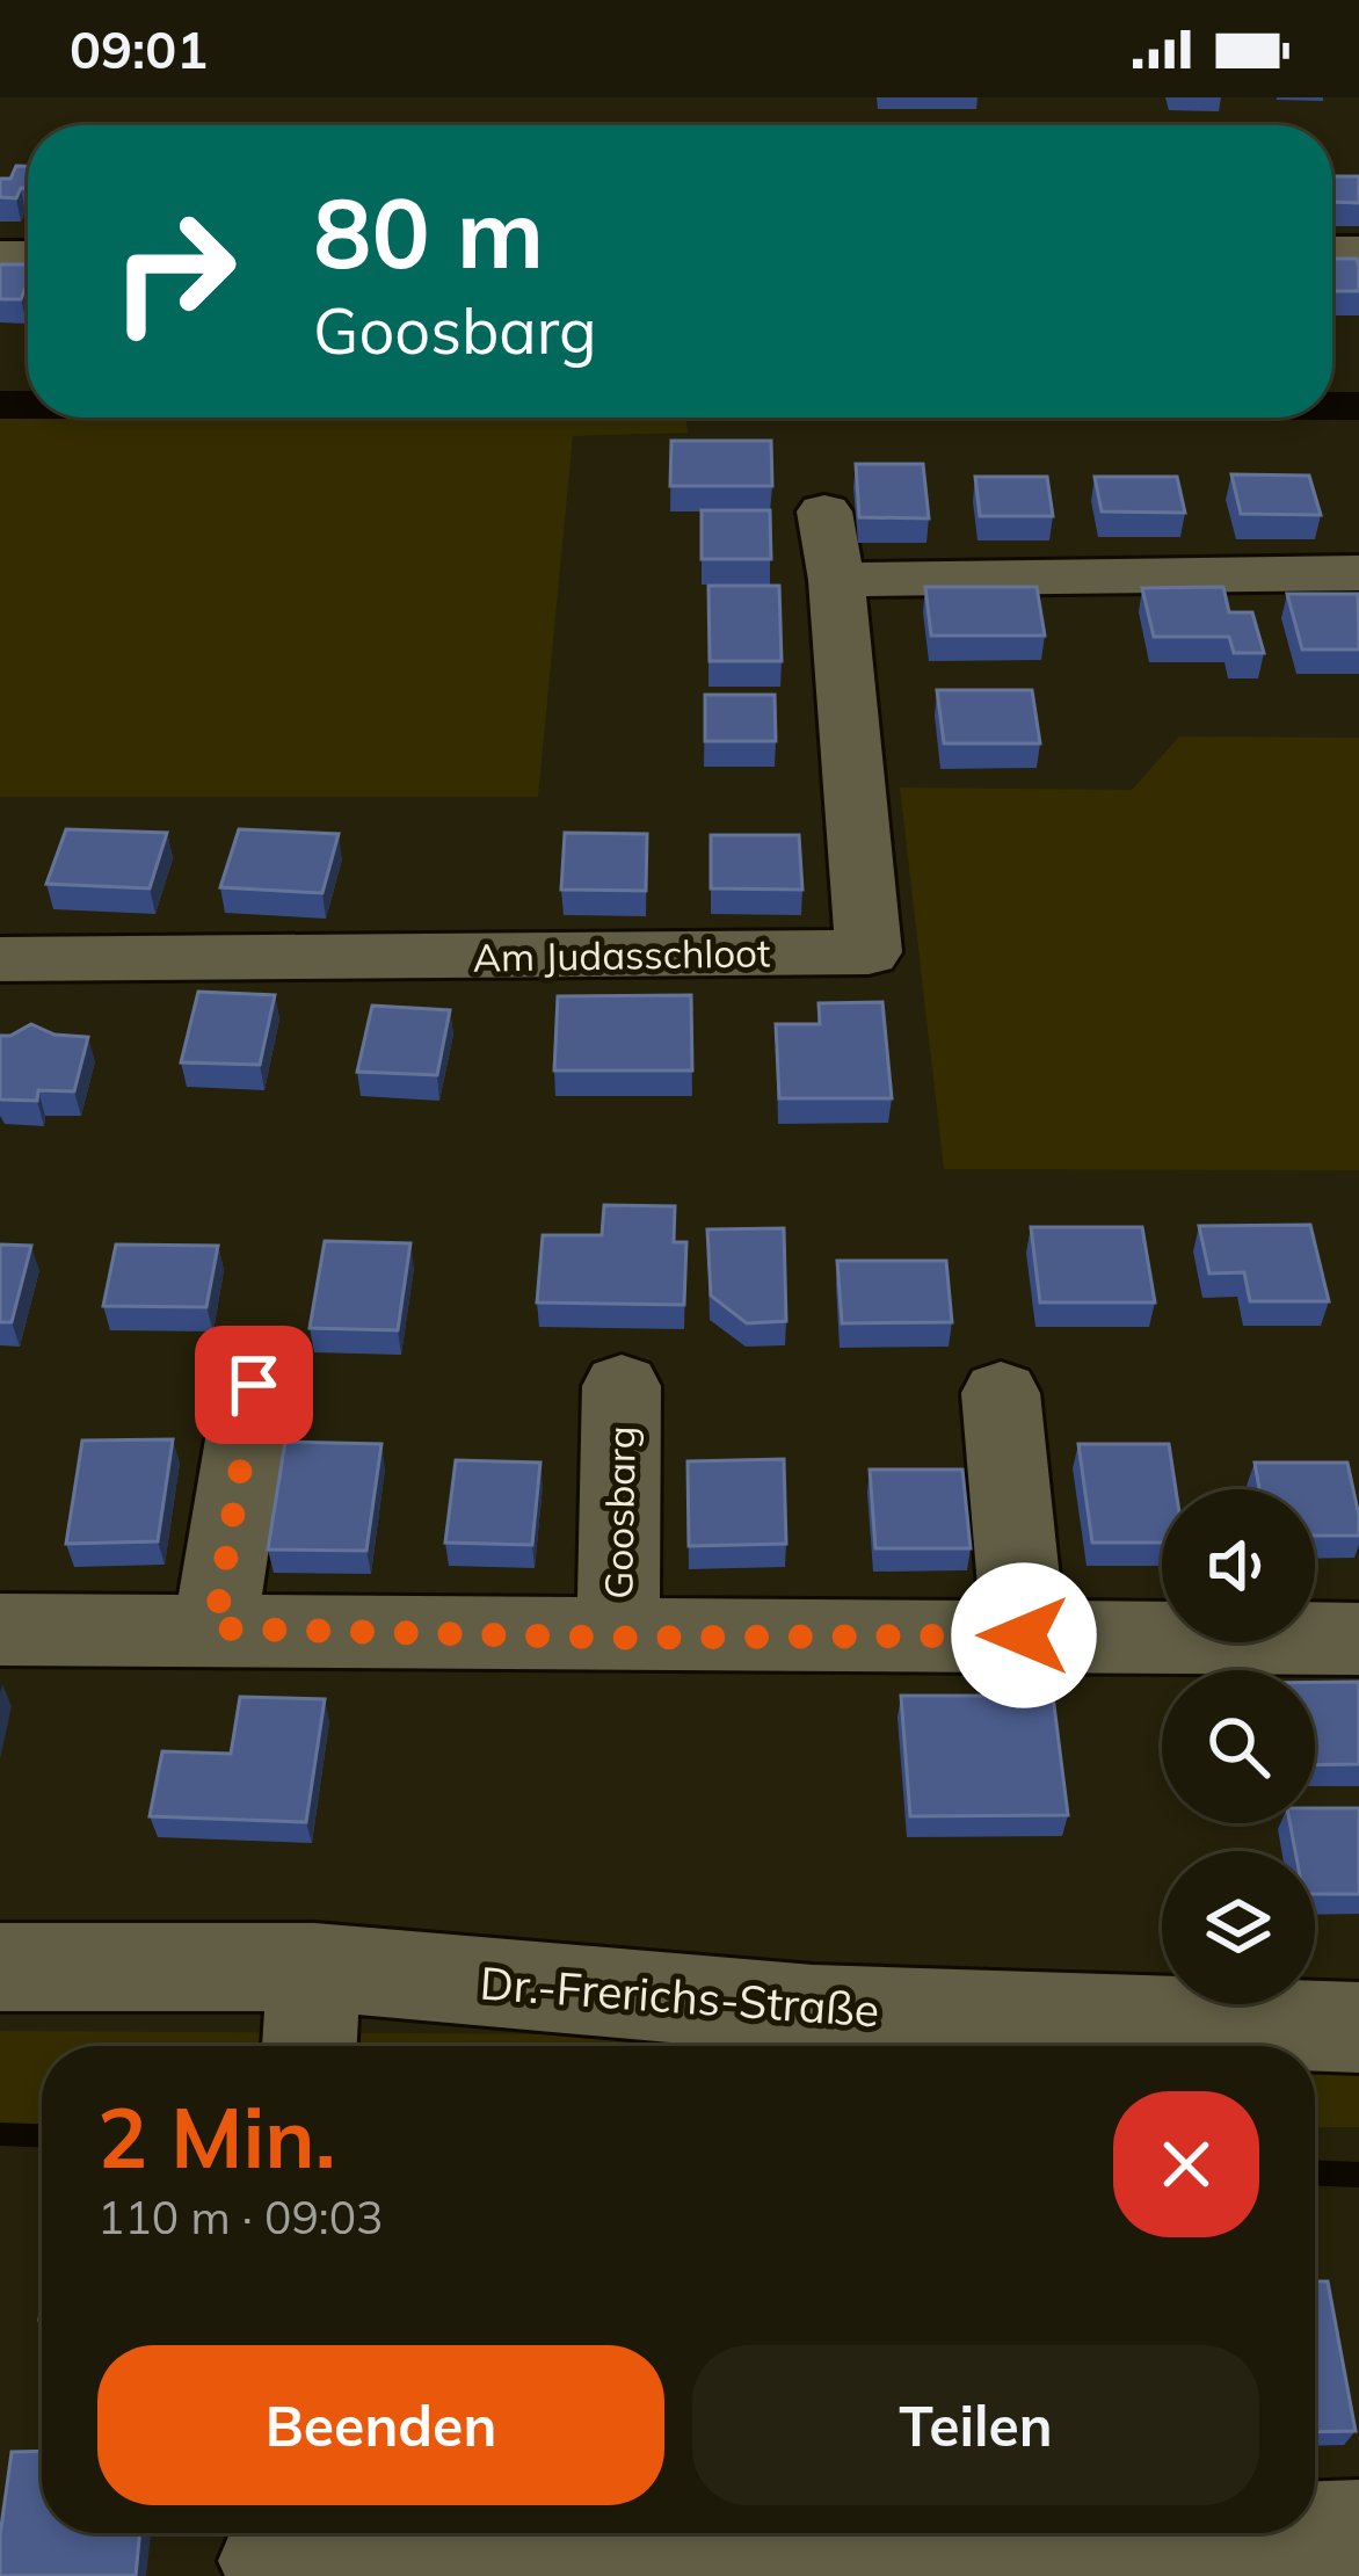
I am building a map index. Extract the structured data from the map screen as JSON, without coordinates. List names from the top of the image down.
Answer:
{
  "streets": {
    "street": ["Am Judasschloot", "Goosbarg", "Dr.-Frerichs-Straße"]
  },
  "page": {
    "status": "09:01",
    "turn": ["80 m", "Goosbarg"],
    "heading": ["2 Min.", "110 m · 09:03"],
    "buttons": ["Beenden", "Teilen"]
  }
}
